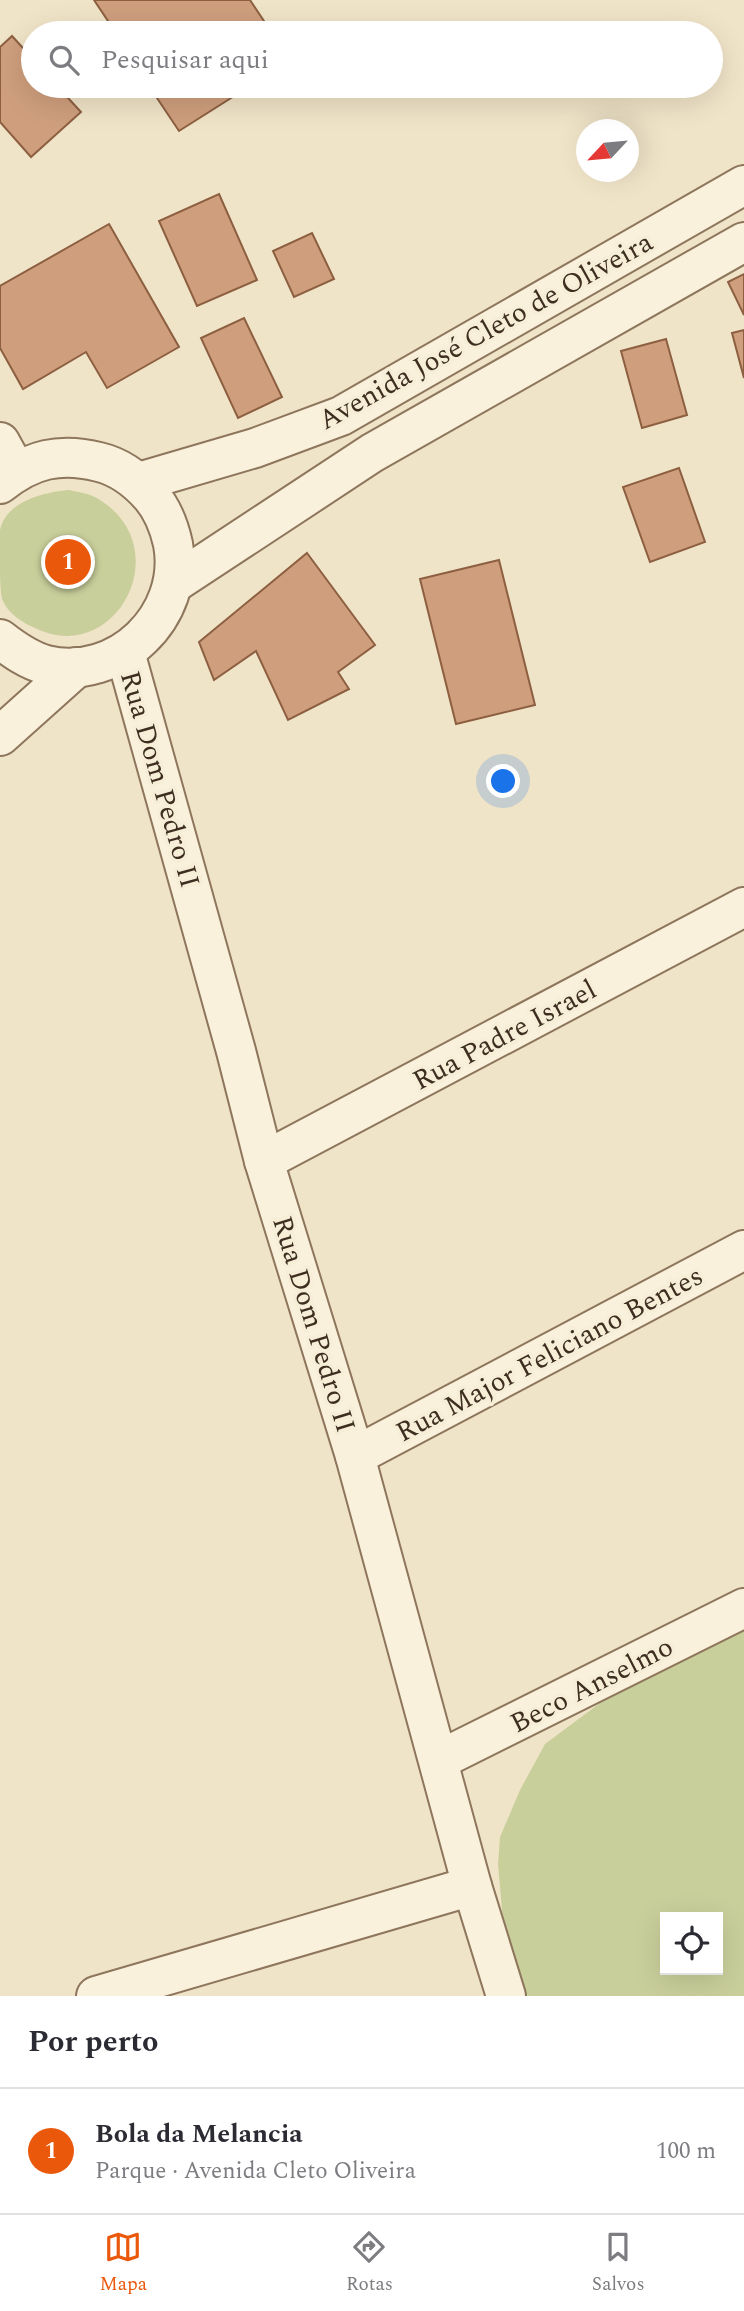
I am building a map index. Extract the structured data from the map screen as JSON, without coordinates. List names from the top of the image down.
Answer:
{
  "streets": {
    "street": [
      "Avenida José Cleto de Oliveira",
      "Rua Dom Pedro II",
      "Rua Padre Israel",
      "Rua Major Feliciano Bentes",
      "Beco Anselmo"
    ]
  },
  "crossings": [
    ["Rua Dom Pedro II", "Rua Padre Israel"],
    ["Rua Dom Pedro II", "Rua Major Feliciano Bentes"],
    ["Rua Dom Pedro II", "Beco Anselmo"]
  ],
  "north": "bottom left",
  "page": {
    "search": "Pesquisar aqui",
    "pins": "1",
    "heading": "Por perto",
    "list": [
      {
        "mark": "1",
        "name": "Bola da Melancia",
        "note": "Parque · Avenida Cleto Oliveira",
        "value": "100 m"
      }
    ],
    "nav": ["Mapa", "Rotas", "Salvos"]
  }
}
